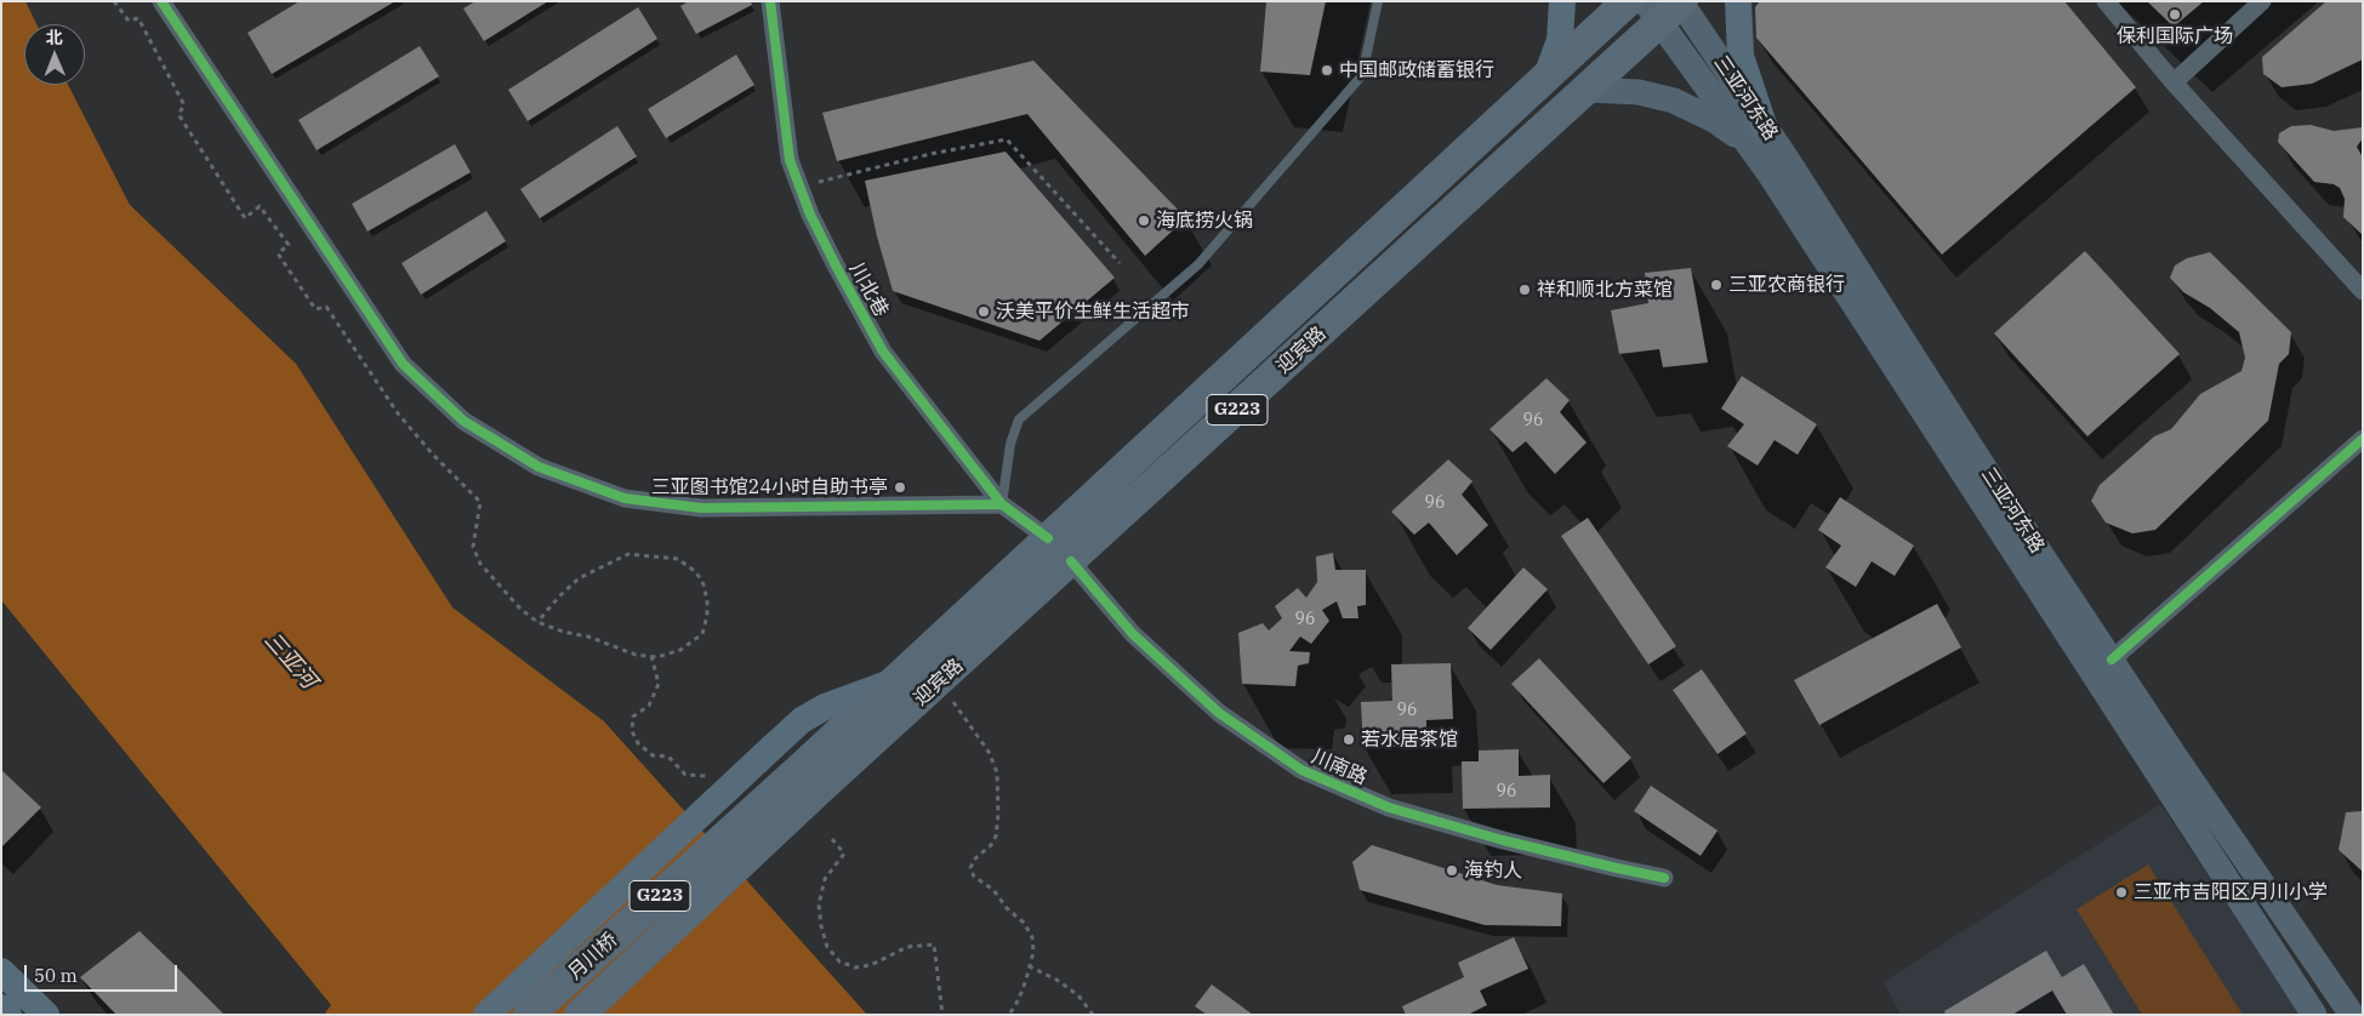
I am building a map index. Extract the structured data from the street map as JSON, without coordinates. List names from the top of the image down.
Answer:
{
  "streets": {
    "highway": ["迎宾路", "G223", "月川桥"],
    "main road": ["三亚河东路"],
    "street": ["川北巷", "川南路"]
  },
  "crossings": [
    ["三亚河东路", "迎宾路"],
    ["川北巷", "迎宾路"],
    ["迎宾路", "川南路"],
    ["迎宾路", "月川桥"]
  ],
  "water": ["三亚河"],
  "places": [
    "保利国际广场",
    "中国邮政储蓄银行",
    "海底捞火锅",
    "三亚农商银行",
    "祥和顺北方菜馆",
    "沃美平价生鲜生活超市",
    "三亚图书馆24小时自助书亭",
    "若水居茶馆",
    "海钓人",
    "三亚市吉阳区月川小学"
  ],
  "house_numbers": [
    "96",
    "96",
    "96",
    "96",
    "96"
  ],
  "scale_bar": "50 m",
  "north": "top"
}
